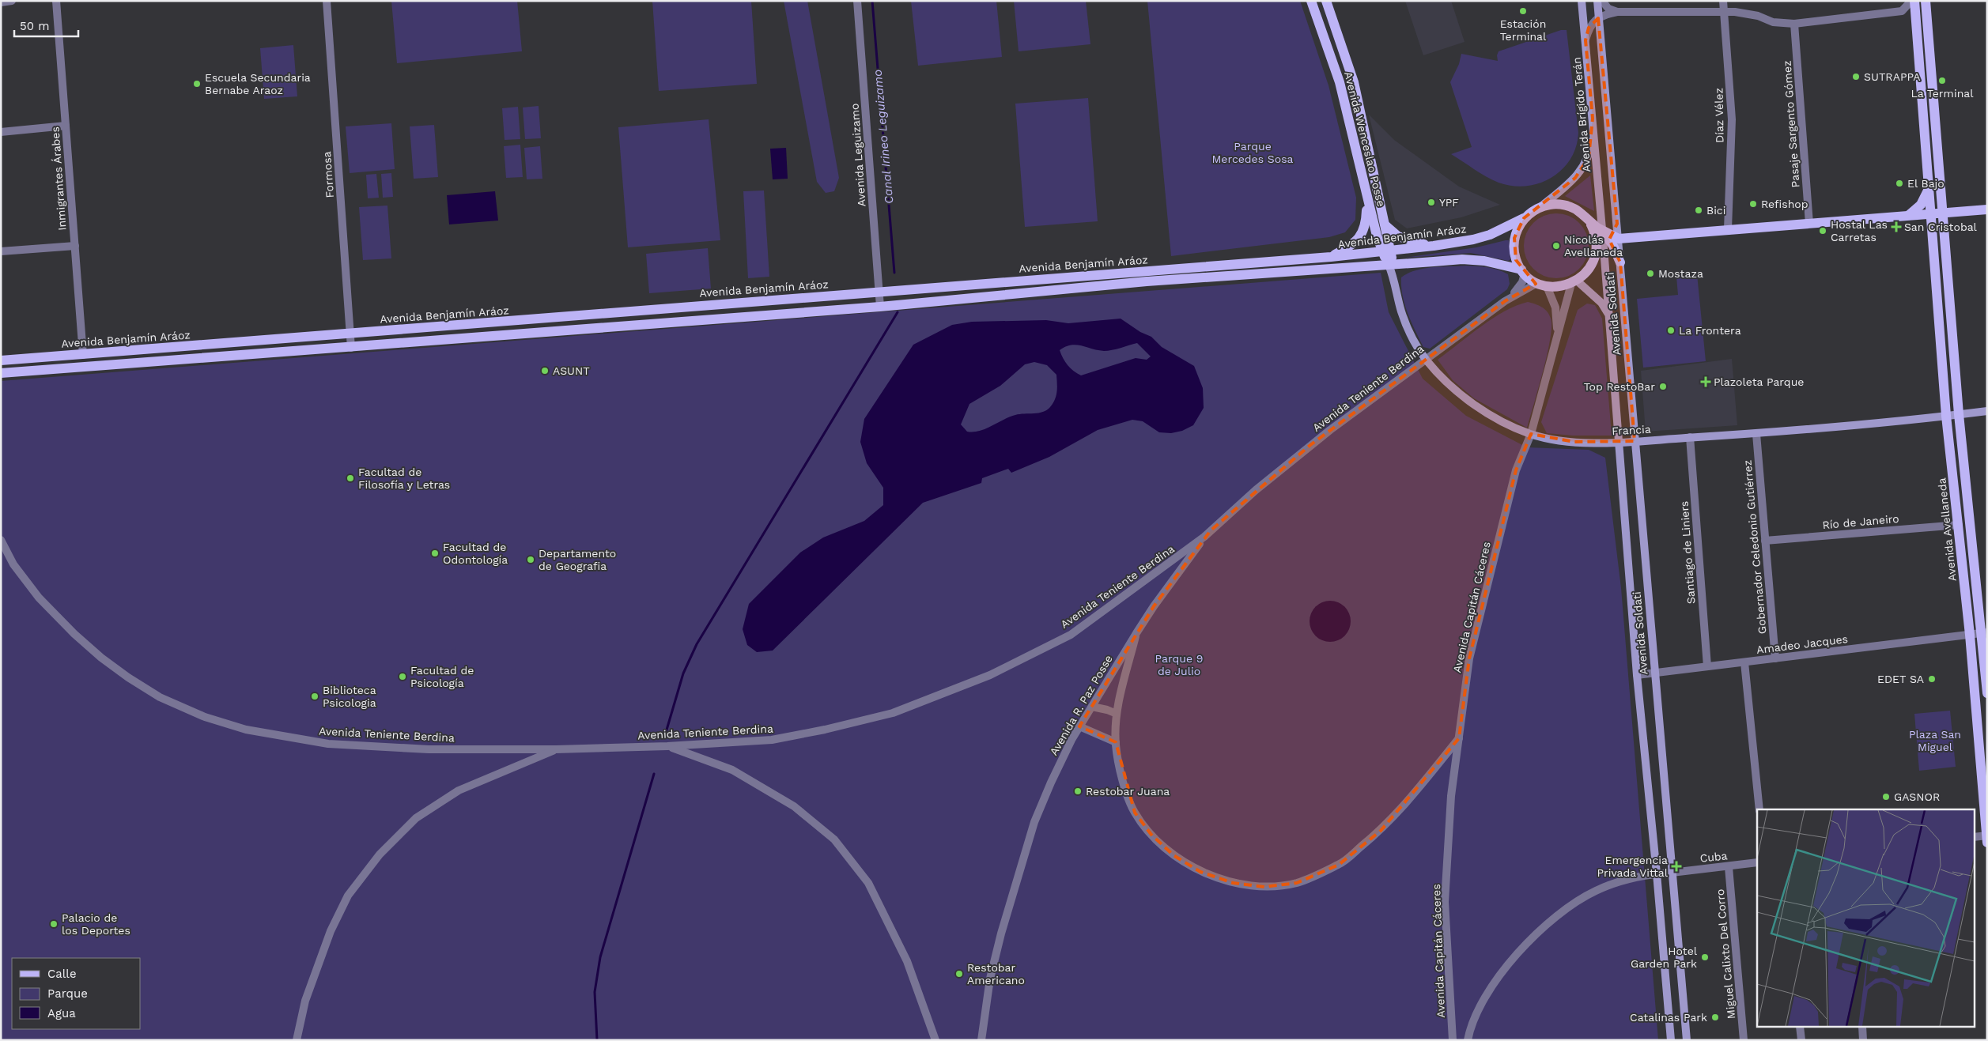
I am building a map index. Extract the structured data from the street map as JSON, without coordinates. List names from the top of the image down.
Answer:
{
  "streets": {
    "main road": [
      "Avenida Brígido Terán",
      "Avenida Wenceslao Posse",
      "Avenida Benjamín Aráoz",
      "Avenida Soldati",
      "Francia",
      "Avenida Avellaneda"
    ],
    "street": [
      "Díaz Vélez",
      "Pasaje Sargento Gómez",
      "Avenida Leguizamo",
      "Formosa",
      "Inmigrantes Árabes",
      "Avenida Teniente Berdina",
      "Río de Janeiro",
      "Gobernador Celedonio Gutiérrez",
      "Santiago de Liniers",
      "Avenida Capitán Cáceres",
      "Amadeo Jacques",
      "Avenida R. Paz Posse",
      "Cuba",
      "Miguel Calixto Del Corro"
    ]
  },
  "crossings": [
    ["Avenida Brígido Terán", "Avenida Soldati"],
    ["Avenida Wenceslao Posse", "Avenida Benjamín Aráoz"],
    ["Avenida Wenceslao Posse", "Francia"],
    ["Avenida Leguizamo", "Avenida Benjamín Aráoz"],
    ["Formosa", "Avenida Benjamín Aráoz"],
    ["Inmigrantes Árabes", "Avenida Benjamín Aráoz"],
    ["Avenida Benjamín Aráoz", "Avenida Teniente Berdina"],
    ["Avenida Benjamín Aráoz", "Avenida Capitán Cáceres"],
    ["Avenida Soldati", "Francia"],
    ["Avenida Soldati", "Amadeo Jacques"],
    ["Avenida Soldati", "Cuba"],
    ["Avenida Teniente Berdina", "Francia"],
    ["Avenida Teniente Berdina", "Avenida Capitán Cáceres"],
    ["Avenida Teniente Berdina", "Avenida R. Paz Posse"],
    ["Francia", "Avenida Avellaneda"],
    ["Francia", "Gobernador Celedonio Gutiérrez"],
    ["Francia", "Santiago de Liniers"],
    ["Francia", "Avenida Capitán Cáceres"],
    ["Río de Janeiro", "Avenida Avellaneda"],
    ["Río de Janeiro", "Gobernador Celedonio Gutiérrez"],
    ["Avenida Avellaneda", "Amadeo Jacques"],
    ["Gobernador Celedonio Gutiérrez", "Amadeo Jacques"],
    ["Santiago de Liniers", "Amadeo Jacques"],
    ["Cuba", "Miguel Calixto Del Corro"]
  ],
  "water": ["Canal Irineo Leguizamo"],
  "parks": ["Parque Mercedes Sosa", "Parque 9 de Julio", "Plaza San Miguel"],
  "places": {
    "other": [
      "Estación Terminal",
      "SUTRAPPA",
      "La Terminal",
      "Escuela Secundaria Bernabe Araoz",
      "El Bajo",
      "YPF",
      "Refishop",
      "Bici",
      "Hostal Las Carretas",
      "Nicolás Avellaneda",
      "Mostaza",
      "La Frontera",
      "ASUNT",
      "Top RestoBar",
      "Facultad de Filosofía y Letras",
      "Facultad de Odontología",
      "Departamento de Geografia",
      "Facultad de Psicología",
      "EDET SA",
      "Biblioteca Psicologia",
      "Restobar Juana",
      "GASNOR",
      "Palacio de los Deportes",
      "Hotel Garden Park",
      "Restobar Americano",
      "Catalinas Park"
    ],
    "health": ["San Cristobal", "Plazoleta Parque", "Emergencia Privada Vittal"]
  },
  "legend": ["Calle", "Parque", "Agua"],
  "scale_bar": "50 m"
}
